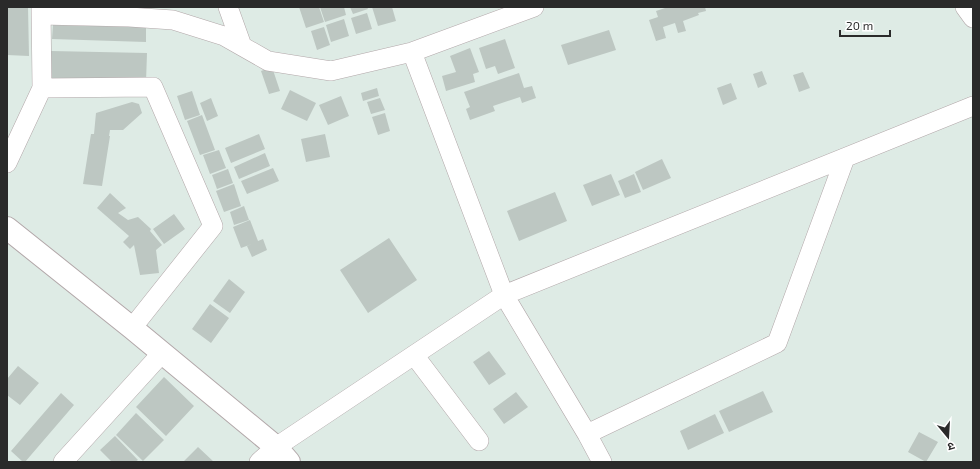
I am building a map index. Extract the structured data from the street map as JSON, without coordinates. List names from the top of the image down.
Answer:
{
  "scale_bar": "20 m",
  "north": "bottom"
}
